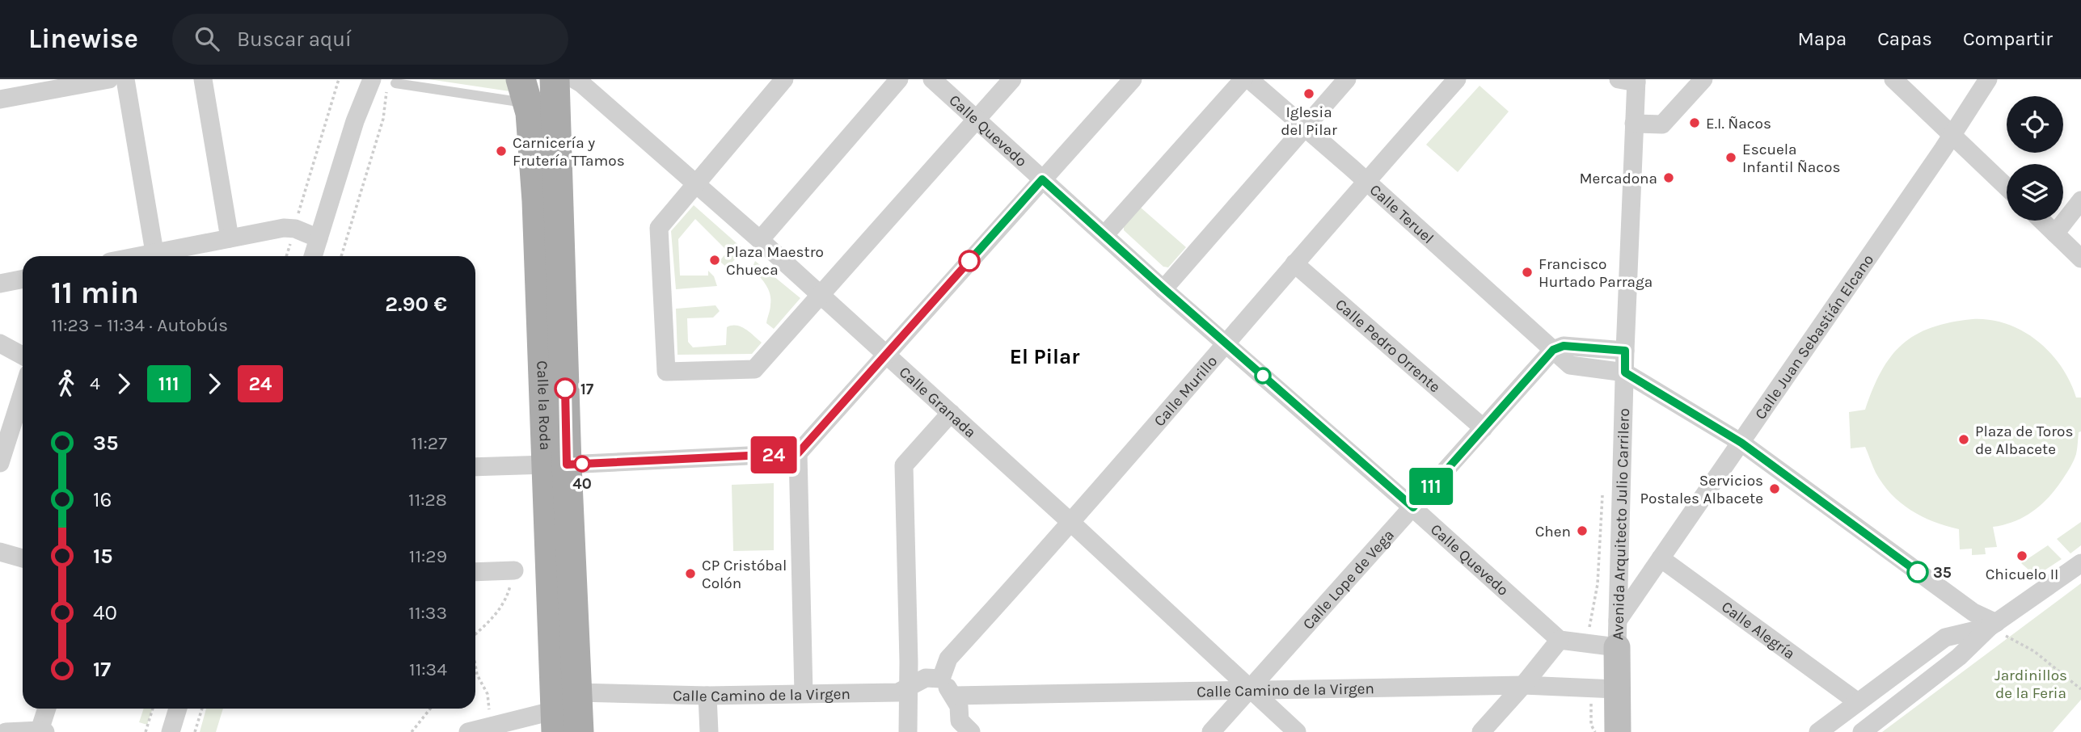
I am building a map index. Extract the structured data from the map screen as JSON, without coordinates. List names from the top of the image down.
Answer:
{
  "streets": {
    "main road": ["Calle la Roda"],
    "street": [
      "Calle Quevedo",
      "Calle Teruel",
      "Calle Juan Sebastián Elcano",
      "Calle Pedro Orrente",
      "Calle Murillo",
      "Calle Granada",
      "Avenida Arquitecto Julio Carrilero",
      "Calle Lope de Vega",
      "Calle Alegría",
      "Calle Camino de la Virgen"
    ]
  },
  "crossings": [
    ["Calle Quevedo", "Calle Murillo"],
    ["Calle Quevedo", "Calle Lope de Vega"],
    ["Calle Teruel", "Calle Murillo"],
    ["Calle Teruel", "Avenida Arquitecto Julio Carrilero"],
    ["Calle Teruel", "Calle Lope de Vega"],
    ["Calle Juan Sebastián Elcano", "Avenida Arquitecto Julio Carrilero"],
    ["Calle Juan Sebastián Elcano", "Calle Alegría"],
    ["Calle Pedro Orrente", "Calle Murillo"],
    ["Calle Pedro Orrente", "Calle Lope de Vega"],
    ["Calle Murillo", "Calle Granada"],
    ["Calle Murillo", "Calle Camino de la Virgen"],
    ["Calle Granada", "Calle Lope de Vega"],
    ["Calle Granada", "Calle Camino de la Virgen"],
    ["Calle la Roda", "Calle Camino de la Virgen"],
    ["Avenida Arquitecto Julio Carrilero", "Calle Camino de la Virgen"],
    ["Calle Lope de Vega", "Calle Camino de la Virgen"]
  ],
  "districts": ["El Pilar"],
  "parks": ["Jardinillos de la Feria"],
  "places": [
    "Iglesia del Pilar",
    "E.I. Ñacos",
    "Carnicería y Frutería TTamos",
    "Escuela Infantil Ñacos",
    "Mercadona",
    "Plaza Maestro Chueca",
    "Francisco Hurtado Parraga",
    "17",
    "Plaza de Toros de Albacete",
    "40",
    "Servicios Postales Albacete",
    "Chen",
    "Chicuelo II",
    "35",
    "CP Cristóbal Colón"
  ],
  "lines": ["bus line 111", "bus line 24"],
  "page": {
    "header": "Linewise",
    "search": "Buscar aquí",
    "nav": ["Mapa", "Capas", "Compartir"],
    "on_map": ["111", "24"],
    "heading": ["11 min", "11:23 – 11:34 · Autobús", "2.90 €"],
    "legs": ["4", "111", "24"],
    "list": [
      {
        "name": "35",
        "value": "11:27"
      },
      {
        "name": "16",
        "value": "11:28"
      },
      {
        "name": "15",
        "value": "11:29"
      },
      {
        "name": "40",
        "value": "11:33"
      },
      {
        "name": "17",
        "value": "11:34"
      }
    ]
  }
}
